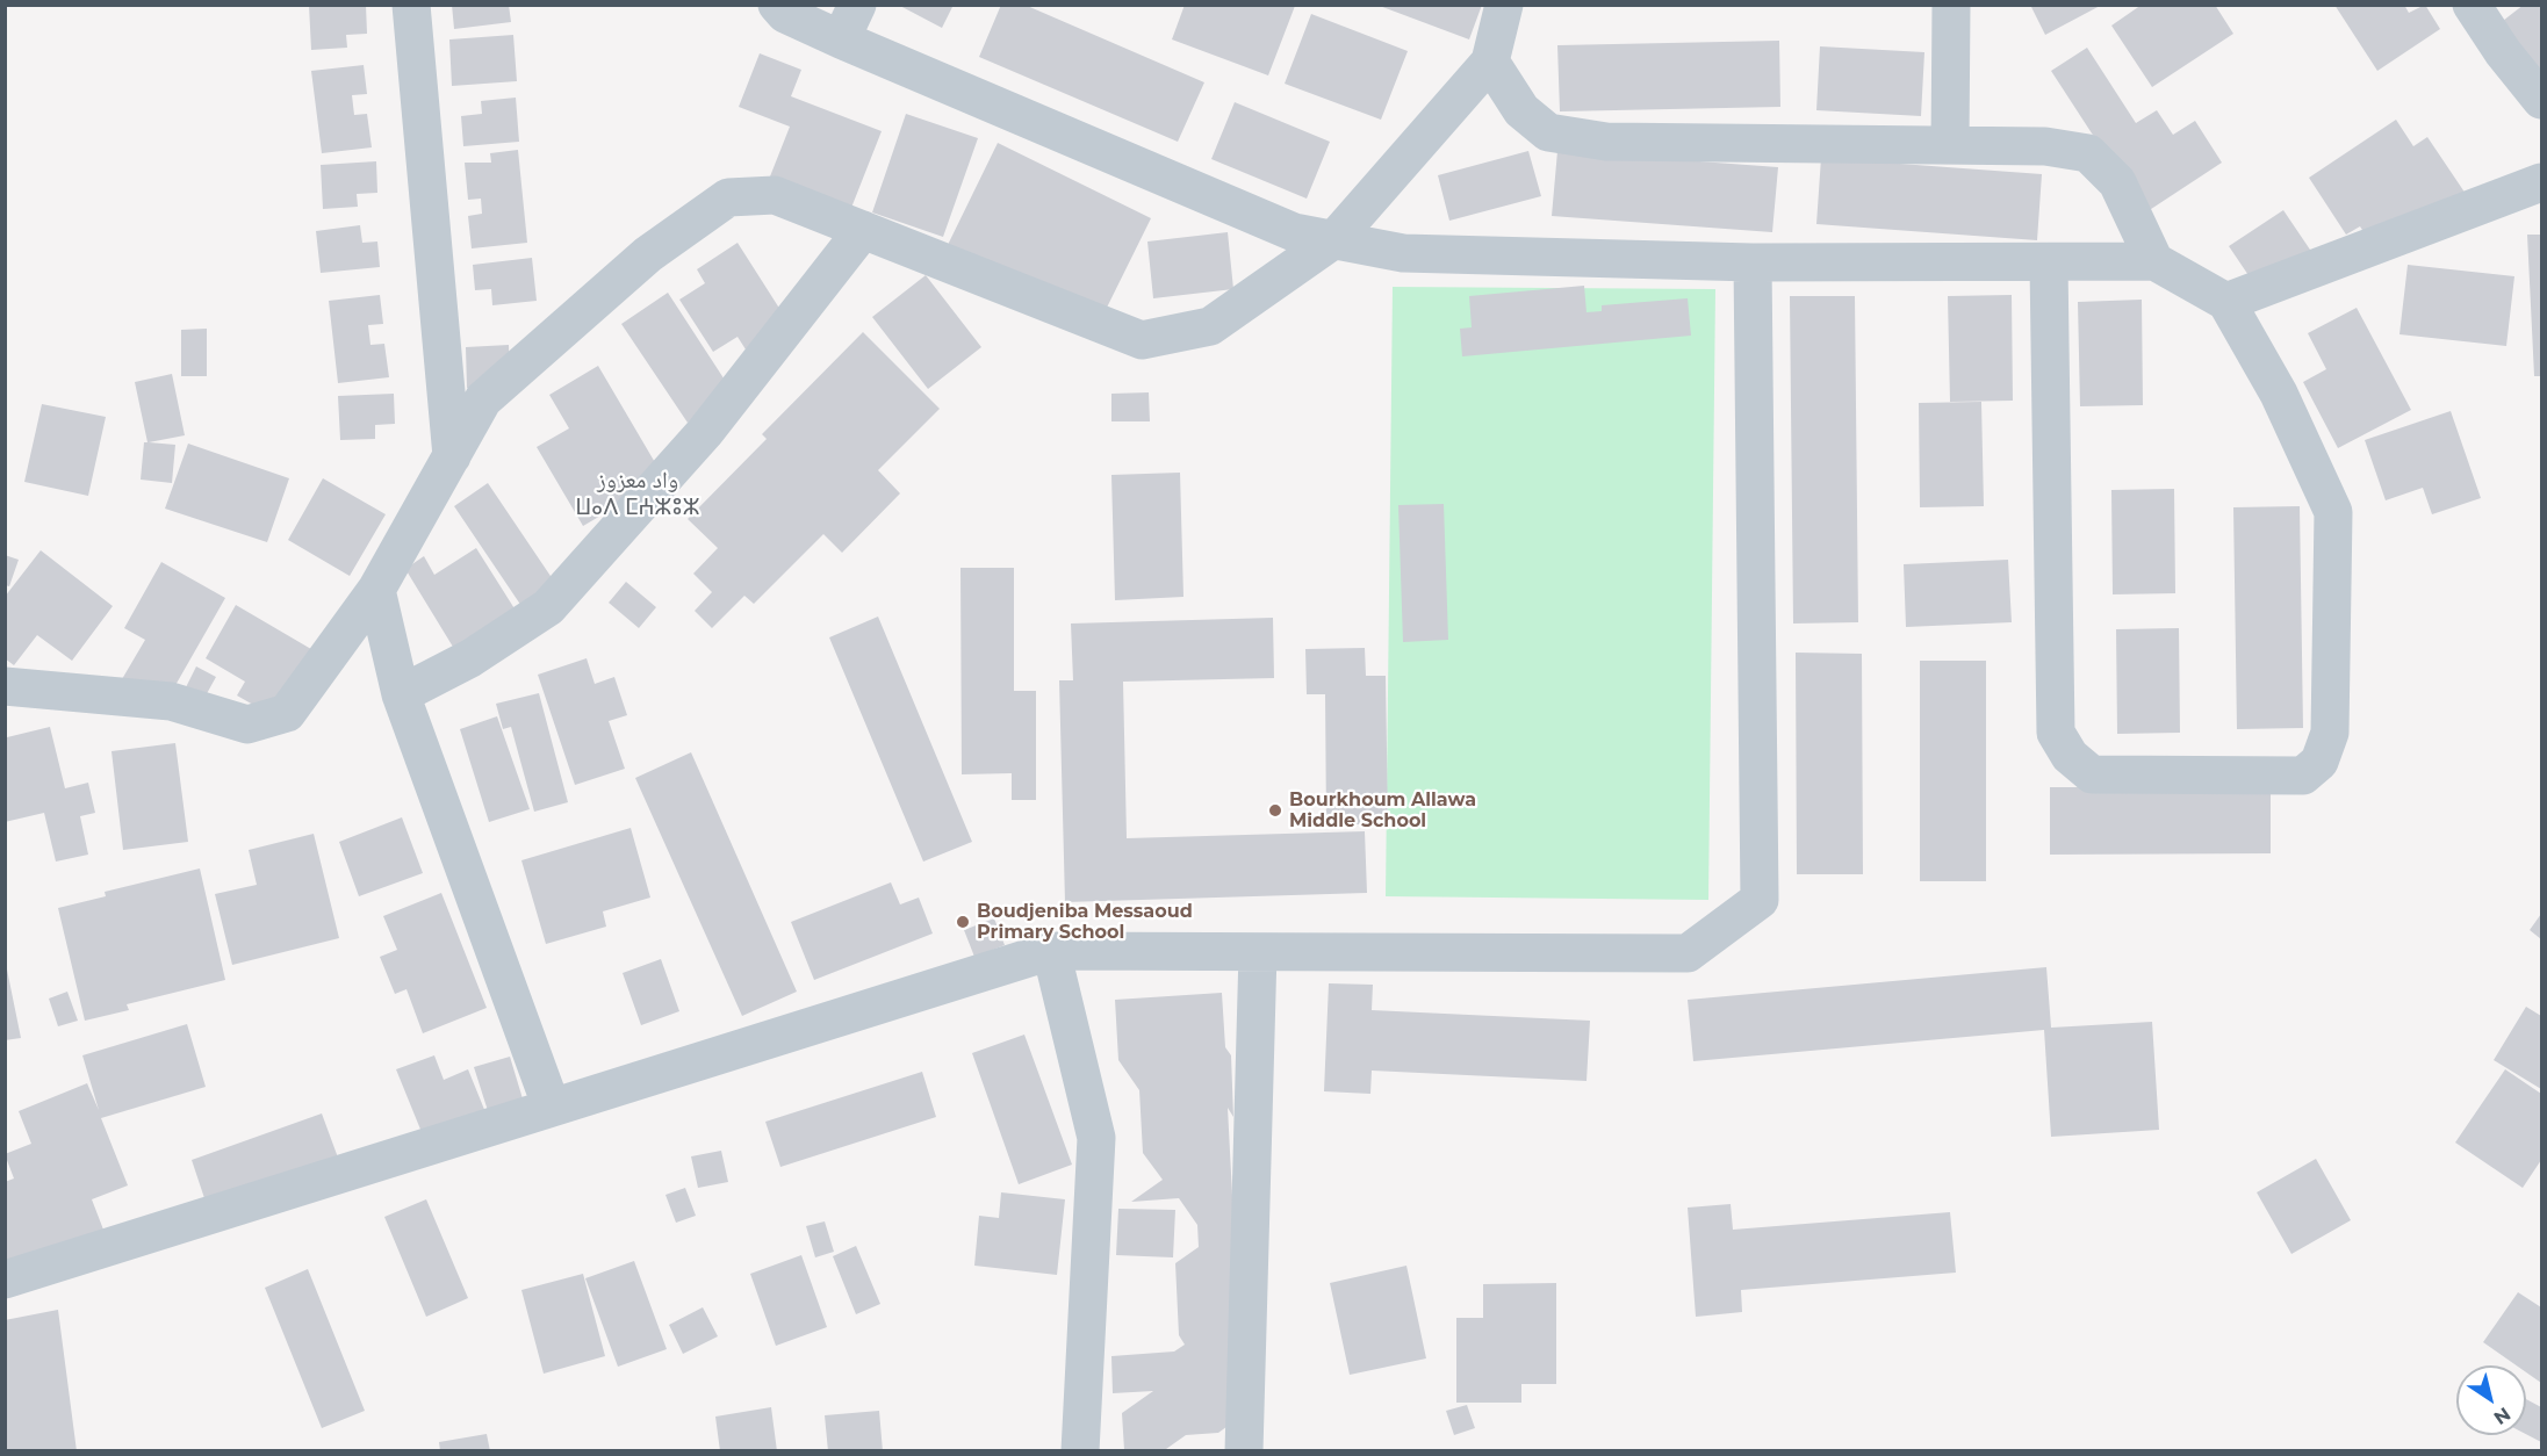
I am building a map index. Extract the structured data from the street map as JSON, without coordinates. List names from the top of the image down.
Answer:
{
  "districts": ["واد معزوز ⵡⴰⴷ ⵎⵄⵣⵓⵣ"],
  "places": ["Bourkhoum Allawa Middle School", "Boudjeniba Messaoud Primary School"],
  "north": "bottom right"
}
